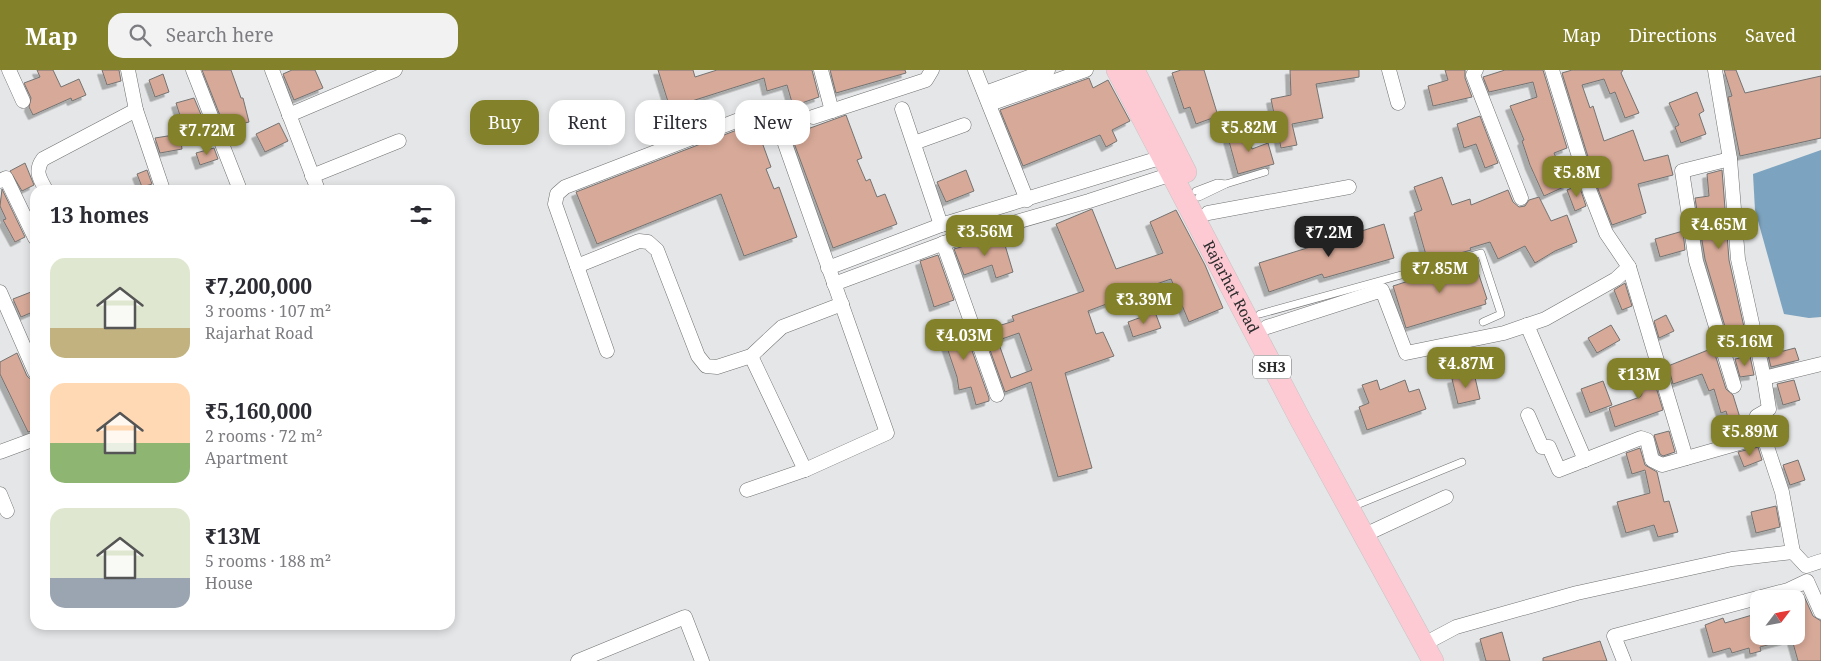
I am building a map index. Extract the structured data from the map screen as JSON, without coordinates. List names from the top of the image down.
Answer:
{
  "streets": {
    "main road": ["Rajarhat Road", "SH3"]
  },
  "north": "top right",
  "page": {
    "header": "Map",
    "search": "Search here",
    "nav": ["Map", "Directions", "Saved"],
    "chip": [
      "Buy",
      "Rent",
      "Filters",
      "New"
    ],
    "price": [
      "₹5.82M",
      "₹7.72M",
      "₹5.8M",
      "₹4.65M",
      "₹3.56M",
      "₹7.2M",
      "₹7.85M",
      "₹3.39M",
      "₹4.03M",
      "₹5.16M",
      "₹4.87M",
      "₹13M",
      "₹5.89M"
    ],
    "heading": "13 homes",
    "list": [
      {
        "name": "₹7,200,000",
        "note": "3 rooms · 107 m² · Rajarhat Road"
      },
      {
        "name": "₹5,160,000",
        "note": "2 rooms · 72 m² · Apartment"
      },
      {
        "name": "₹13M",
        "note": "5 rooms · 188 m² · House"
      }
    ]
  }
}
